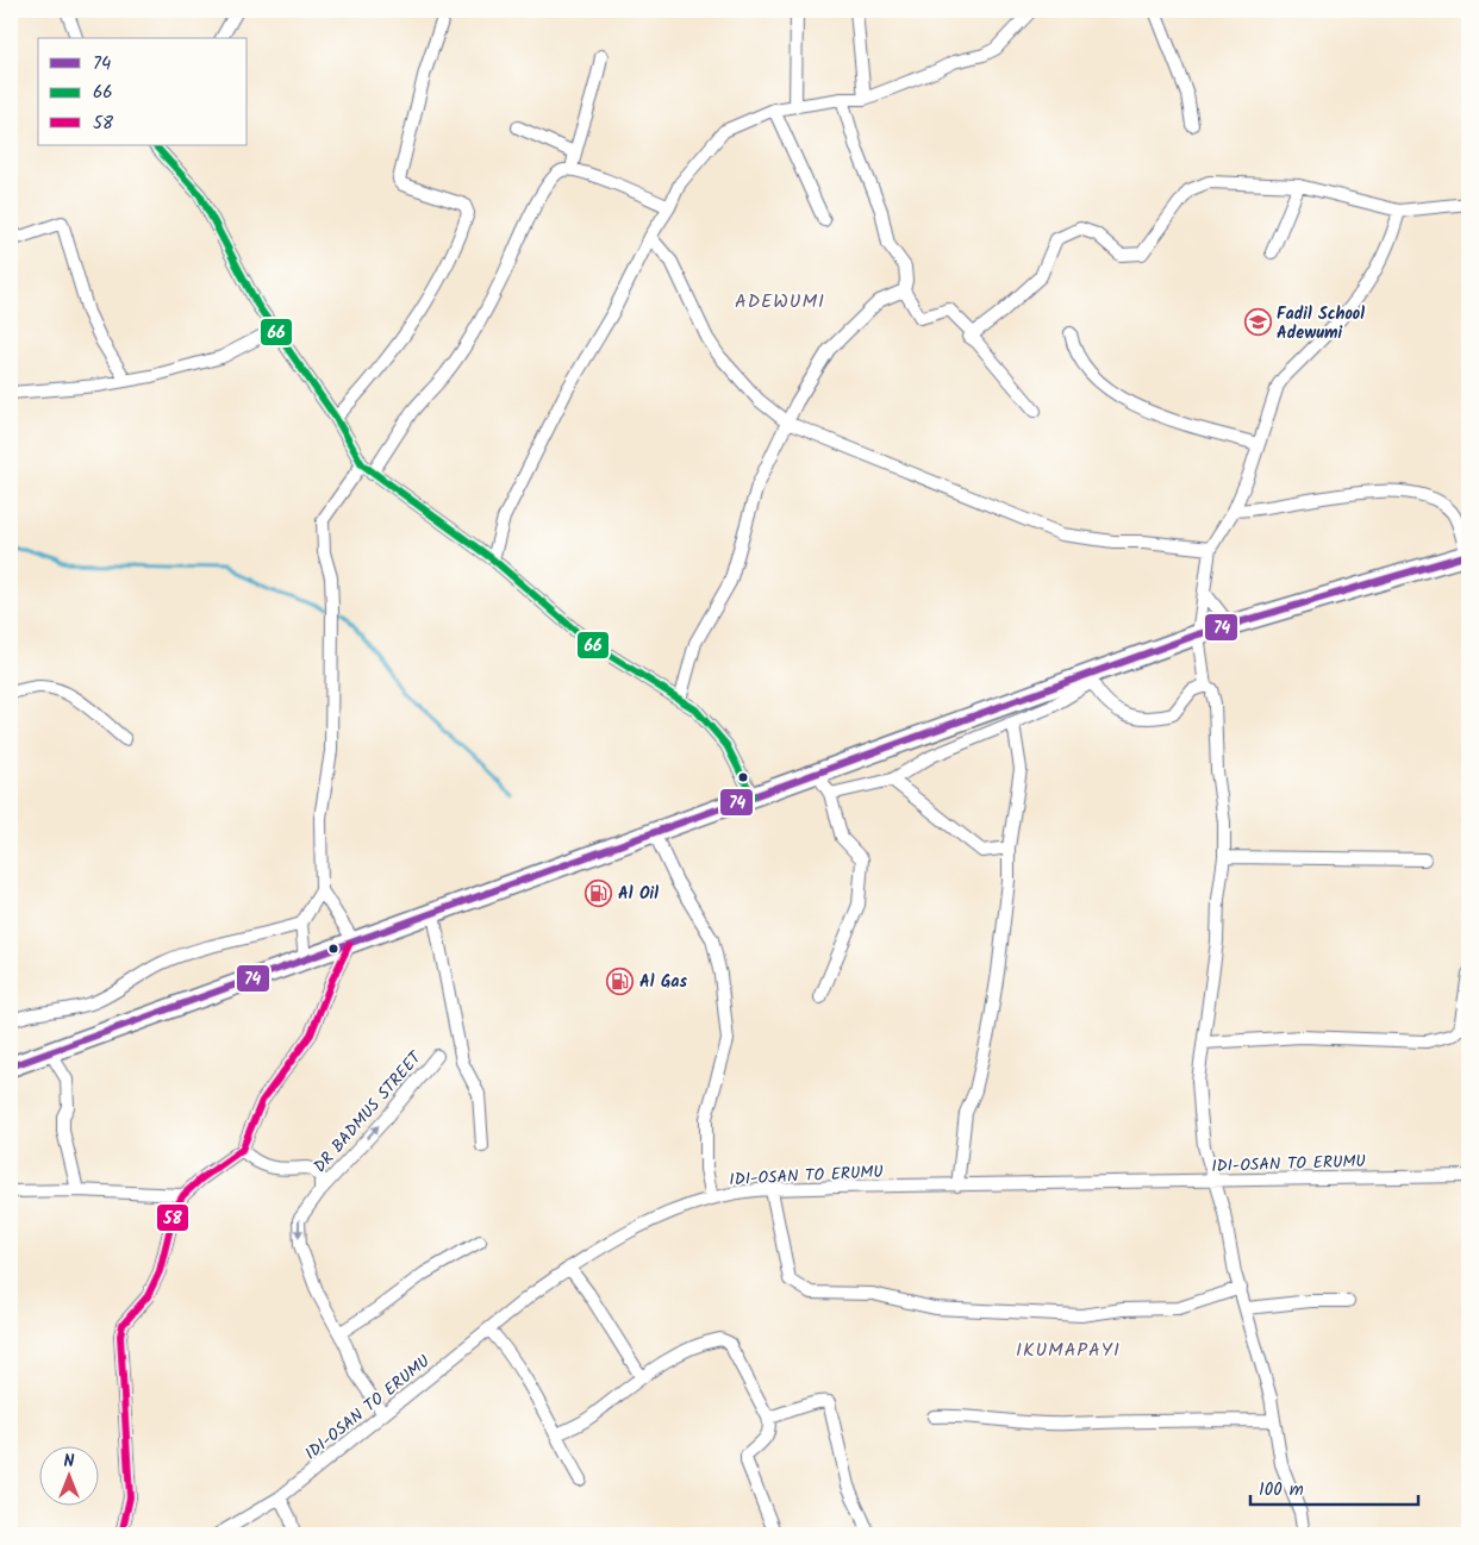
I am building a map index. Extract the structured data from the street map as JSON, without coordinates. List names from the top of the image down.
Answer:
{
  "streets": {
    "street": ["DR BADMUS STREET", "IDI-OSAN TO ERUMU"]
  },
  "crossings": [
    ["DR BADMUS STREET", "IDI-OSAN TO ERUMU"]
  ],
  "districts": ["ADEWUMI", "IKUMAPAYI"],
  "places": {
    "school or university": ["Fadil School Adewumi"],
    "fuel station": ["Al Oil", "Al Gas"]
  },
  "lines": ["transit line 66", "transit line 74", "transit line 58"],
  "legend": ["74", "66", "58"],
  "scale_bar": "100 m",
  "north": "top"
}
